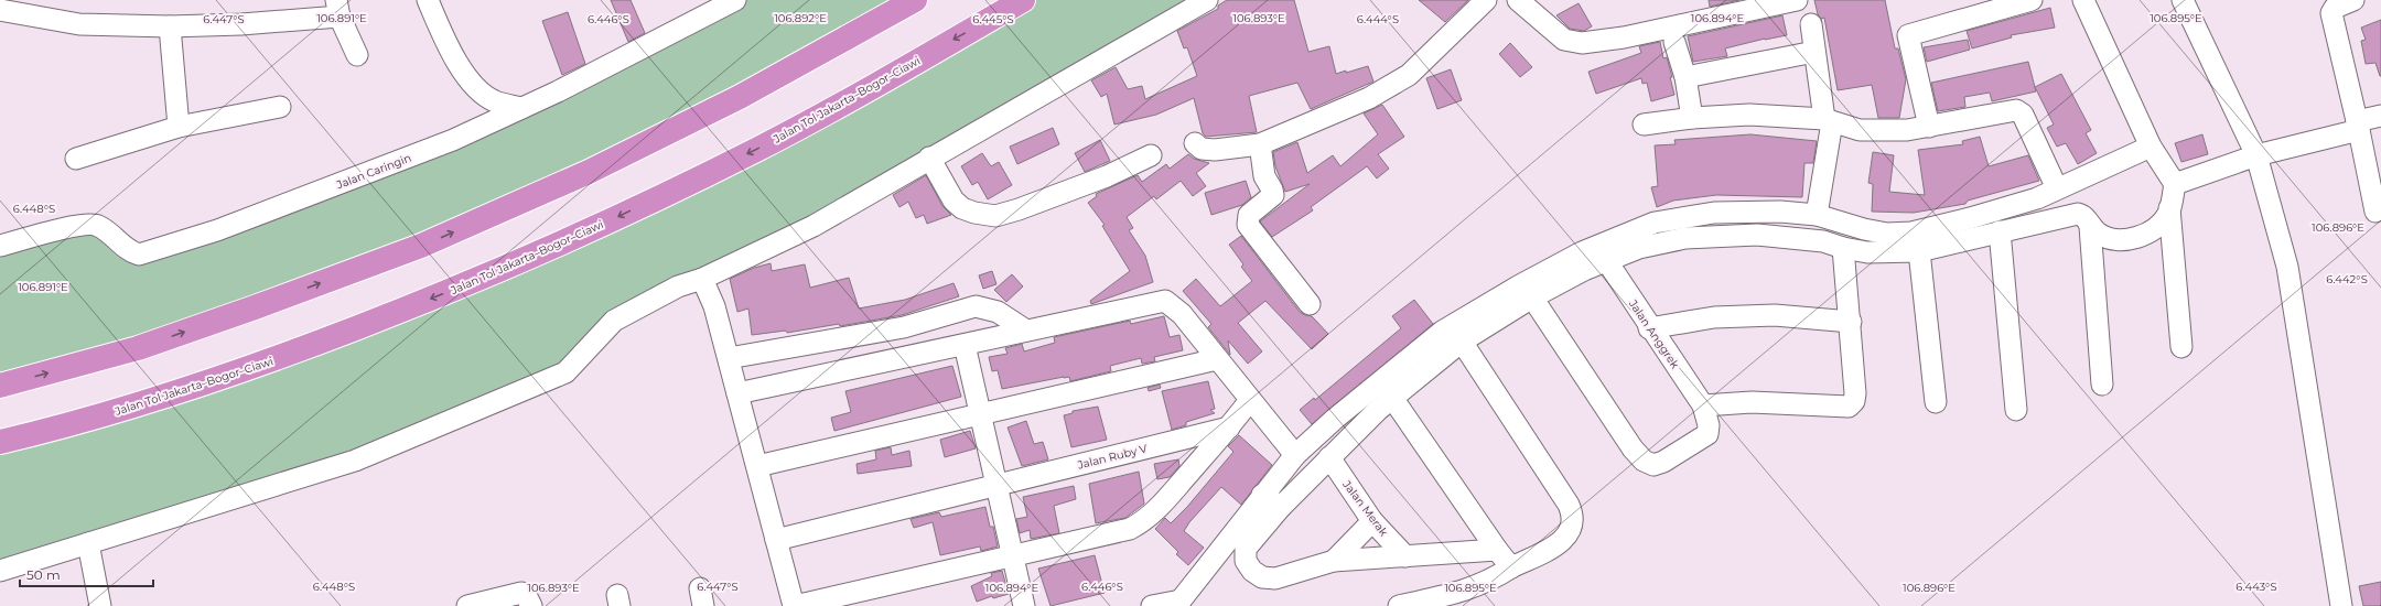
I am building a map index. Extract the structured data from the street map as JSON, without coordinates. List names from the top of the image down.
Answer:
{
  "streets": {
    "highway": ["Jalan Tol Jakarta–Bogor–Ciawi"],
    "street": [
      "Jalan Caringin",
      "Jalan Anggrek",
      "Jalan Ruby V",
      "Jalan Merak"
    ]
  },
  "scale_bar": "50 m",
  "coordinates": [
    "106.891°E",
    "106.892°E",
    "106.893°E",
    "106.894°E",
    "106.895°E",
    "6.447°S",
    "6.446°S",
    "6.445°S",
    "6.444°S",
    "6.448°S",
    "106.896°E",
    "6.442°S",
    "6.443°S"
  ]
}
